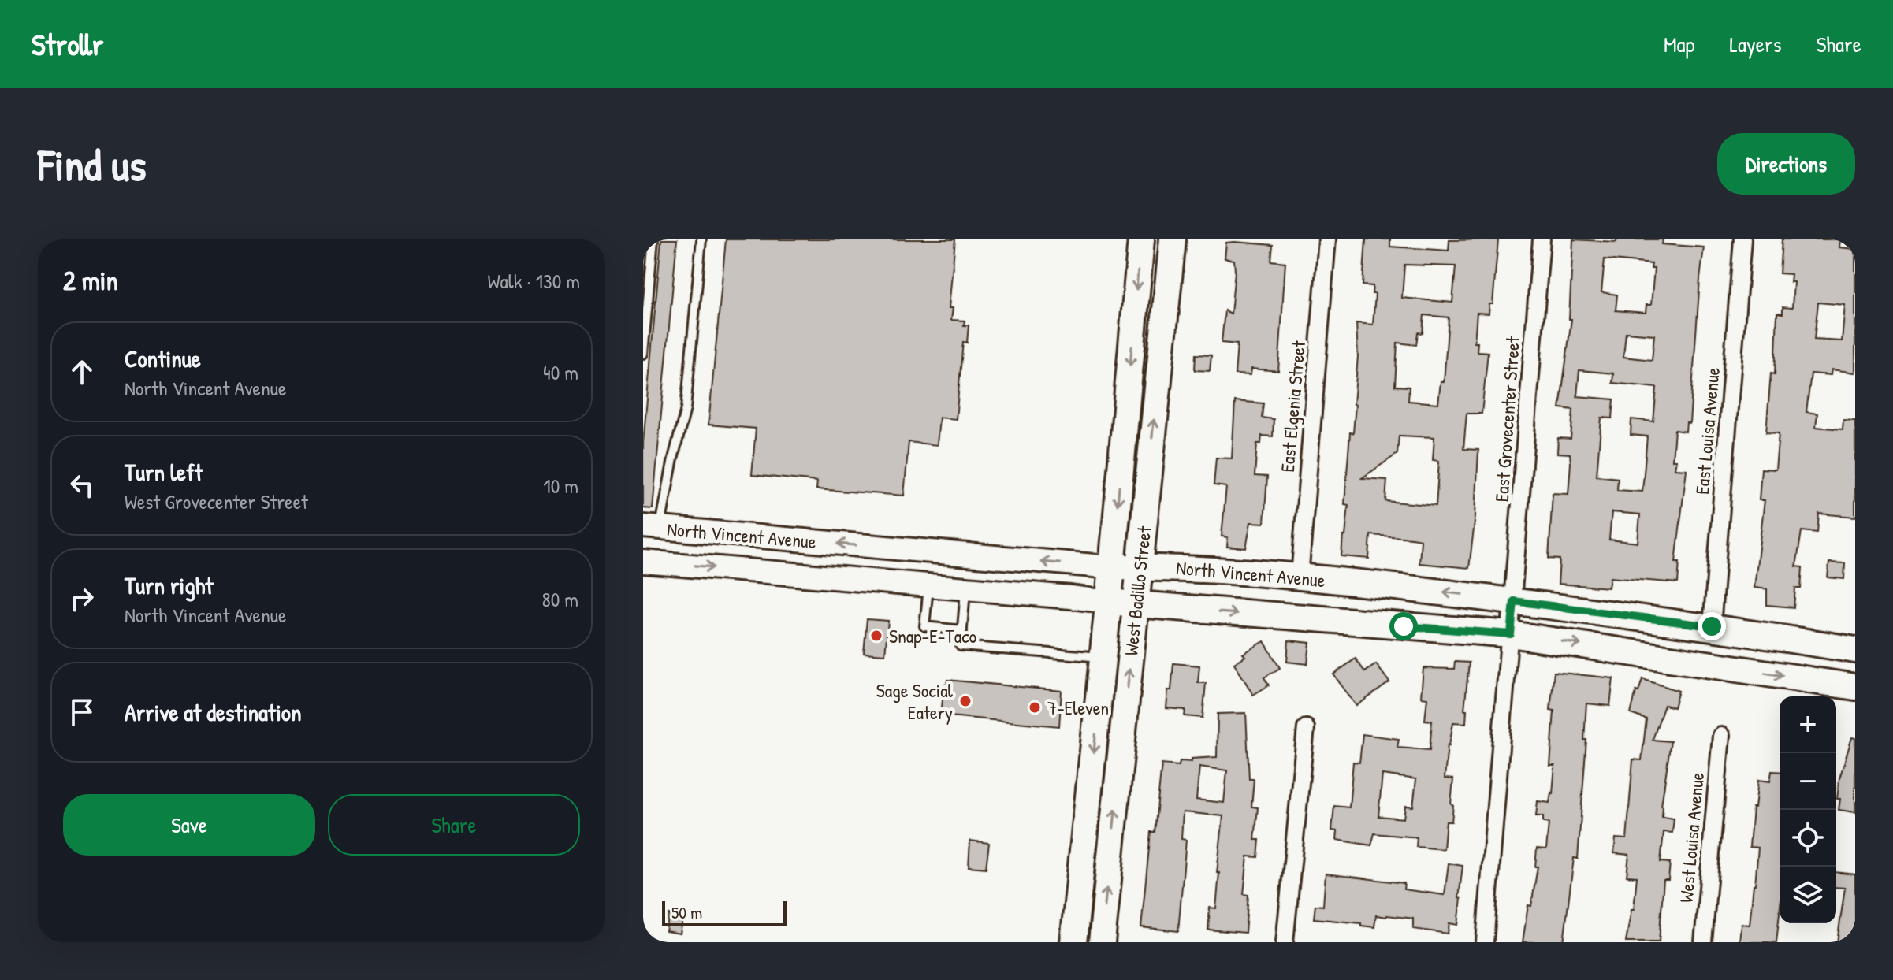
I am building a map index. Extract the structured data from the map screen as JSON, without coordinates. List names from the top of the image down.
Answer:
{
  "streets": {
    "main road": ["North Vincent Avenue", "West Badillo Street"],
    "street": [
      "East Elgenia Street",
      "East Grovecenter Street",
      "East Louisa Avenue",
      "West Louisa Avenue"
    ]
  },
  "crossings": [
    ["East Elgenia Street", "North Vincent Avenue"],
    ["East Grovecenter Street", "North Vincent Avenue"],
    ["East Louisa Avenue", "North Vincent Avenue"],
    ["North Vincent Avenue", "West Badillo Street"]
  ],
  "places": ["Snap-E-Taco", "Sage Social Eatery", "7-Eleven"],
  "scale_bar": "50 m",
  "page": {
    "header": "Strollr",
    "nav": ["Map", "Layers", "Share"],
    "buttons": [
      "Directions",
      ["Save", "Share"]
    ],
    "title": "Find us",
    "heading": ["2 min", "Walk · 130 m"],
    "list": [
      ["Continue", "North Vincent Avenue", "40 m"],
      ["Turn left", "West Grovecenter Street", "10 m"],
      ["Turn right", "North Vincent Avenue", "80 m"],
      "Arrive at destination"
    ],
    "map_buttons": ["+", "−"],
    "scale": "50 m"
  }
}
